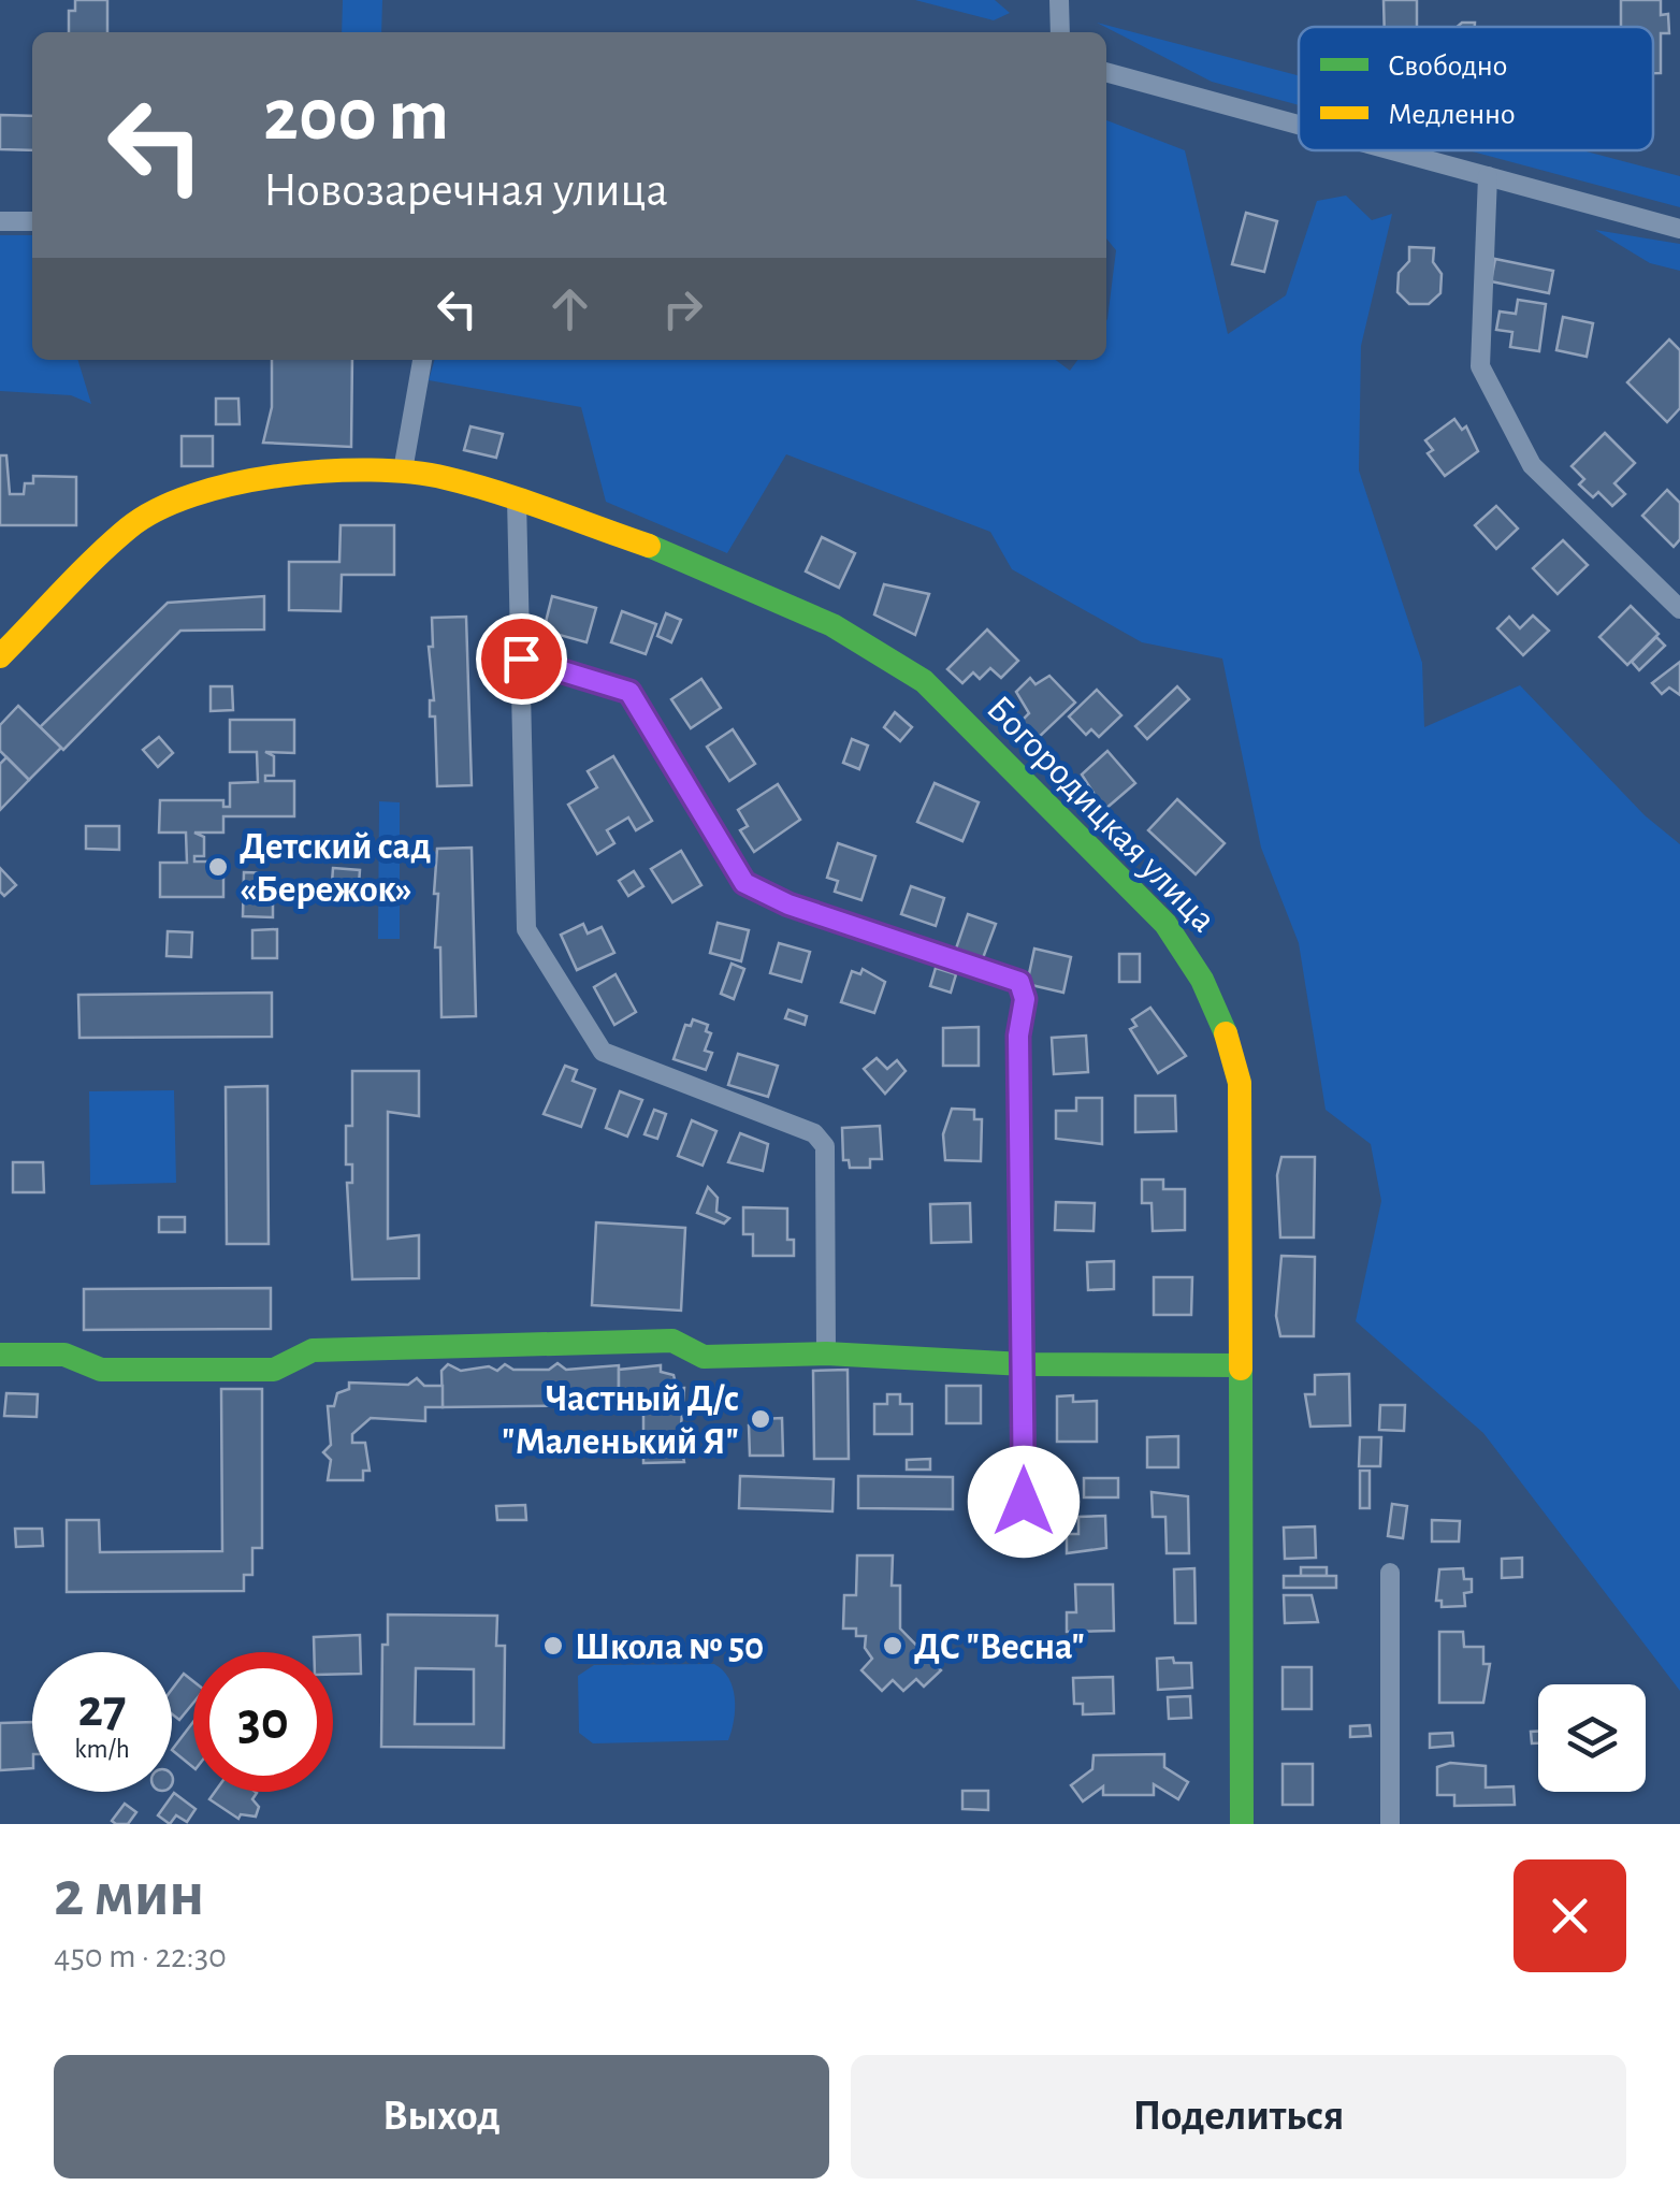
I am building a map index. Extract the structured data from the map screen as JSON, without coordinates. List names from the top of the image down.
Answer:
{
  "streets": {
    "street": ["Богородицкая улица"]
  },
  "places": [
    "Детский сад «Бережок»",
    "Частный Д/с \"Маленький Я\"",
    "Школа № 50",
    "ДС \"Весна\""
  ],
  "legend": ["Свободно", "Медленно"],
  "page": {
    "turn": ["200 m", "Новозаречная улица"],
    "speed": "27 km/h",
    "limit": "30",
    "heading": ["2 мин", "450 m · 22:30"],
    "buttons": ["Выход", "Поделиться"]
  }
}
